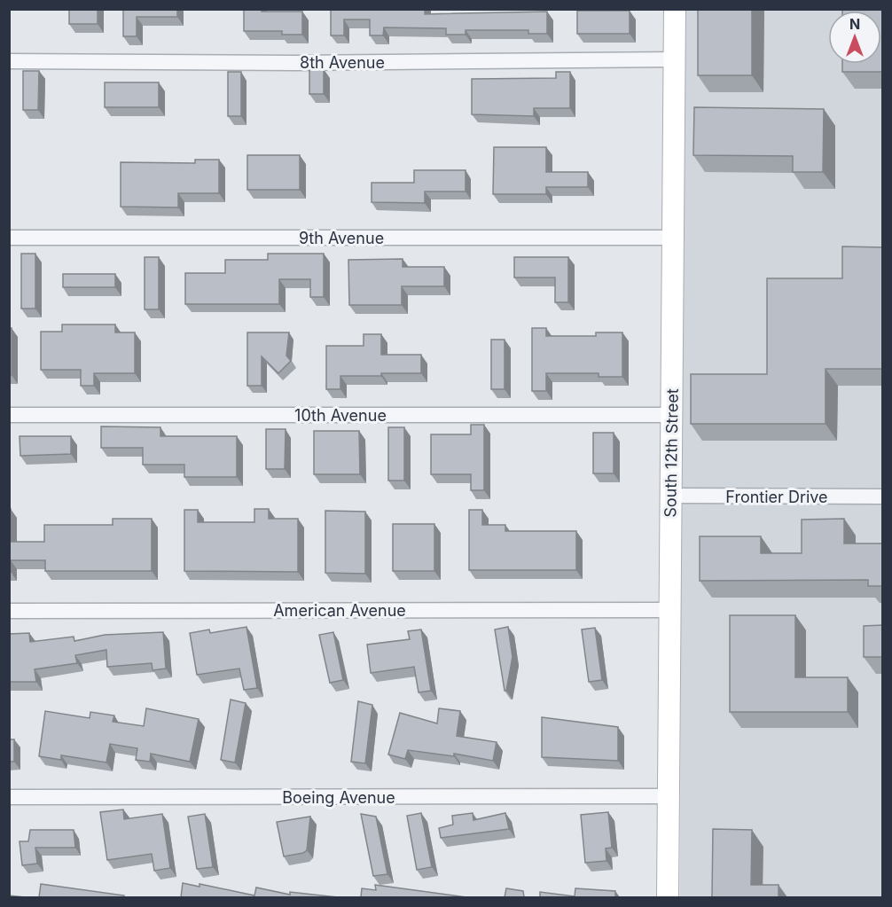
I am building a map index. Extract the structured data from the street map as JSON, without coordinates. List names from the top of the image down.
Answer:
{
  "streets": {
    "street": [
      "8th Avenue",
      "9th Avenue",
      "10th Avenue",
      "South 12th Street",
      "Frontier Drive",
      "American Avenue",
      "Boeing Avenue"
    ]
  },
  "crossings": [
    ["8th Avenue", "South 12th Street"],
    ["9th Avenue", "South 12th Street"],
    ["10th Avenue", "South 12th Street"],
    ["South 12th Street", "Frontier Drive"],
    ["South 12th Street", "American Avenue"],
    ["South 12th Street", "Boeing Avenue"]
  ],
  "north": "top"
}
